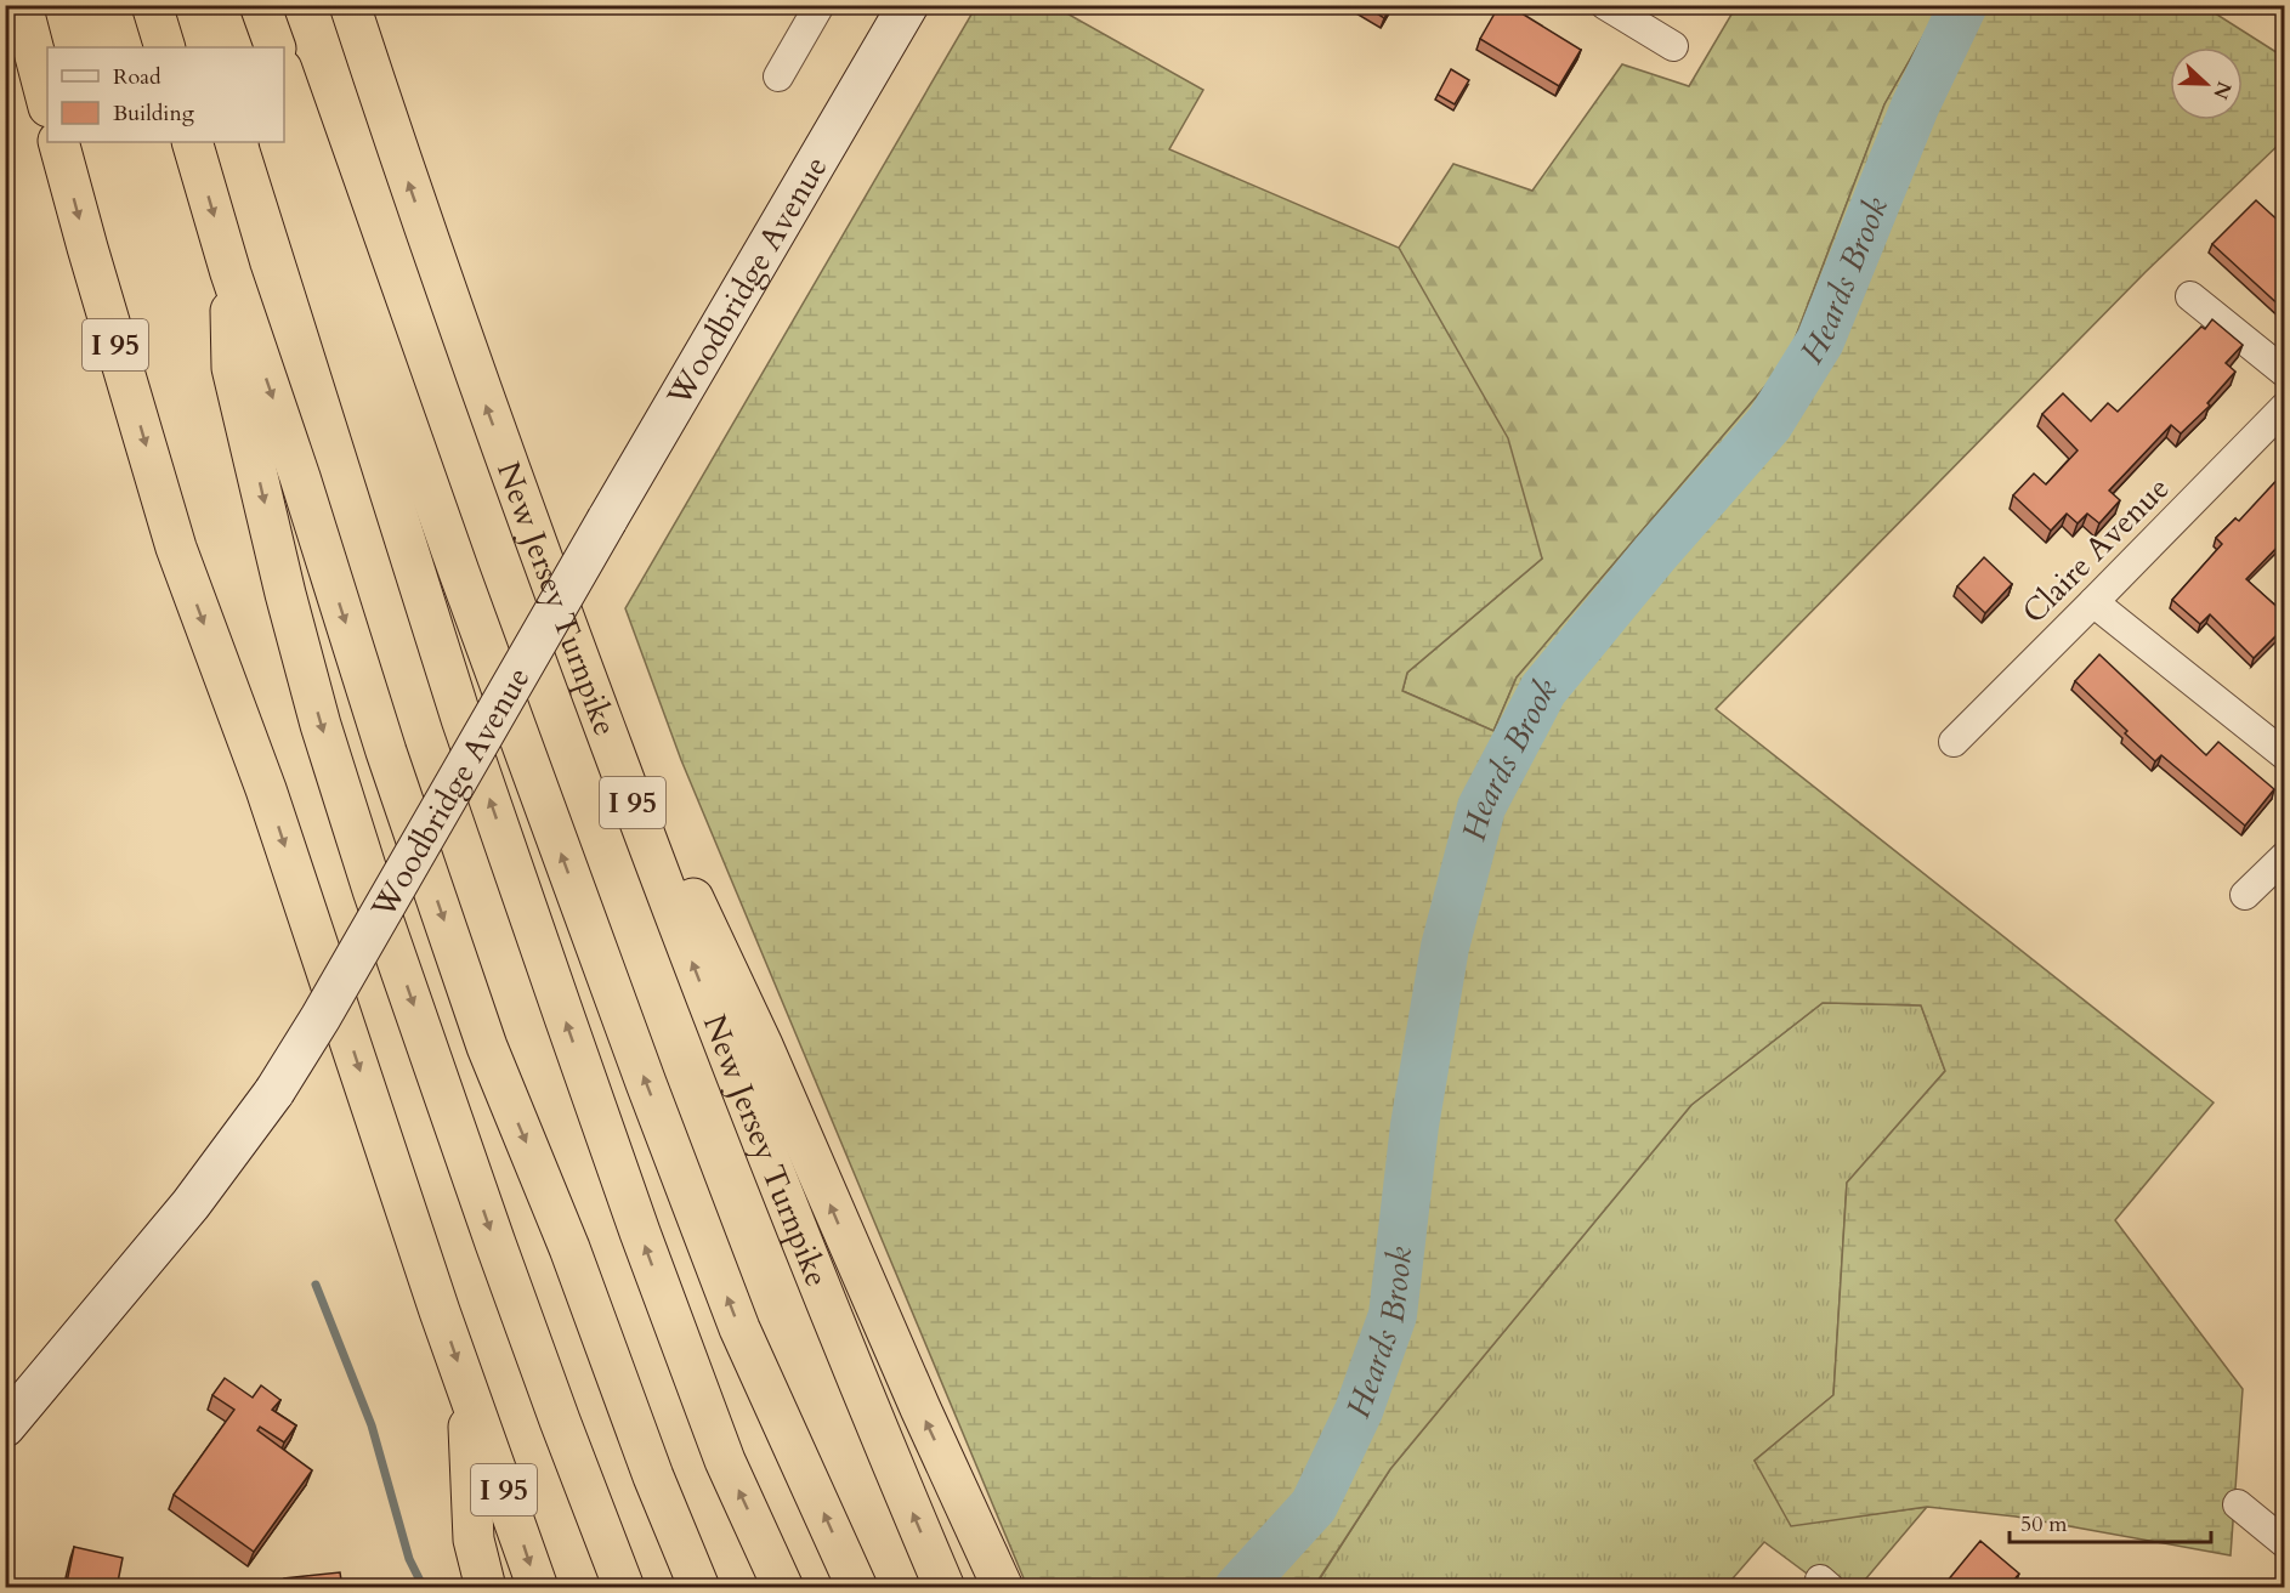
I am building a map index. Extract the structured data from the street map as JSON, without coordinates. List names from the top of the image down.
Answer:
{
  "streets": {
    "highway": ["I 95", "New Jersey Turnpike"],
    "street": ["Woodbridge Avenue", "Claire Avenue"]
  },
  "water": ["Heards Brook"],
  "legend": ["Road", "Building"],
  "scale_bar": "50 m",
  "north": "right"
}
